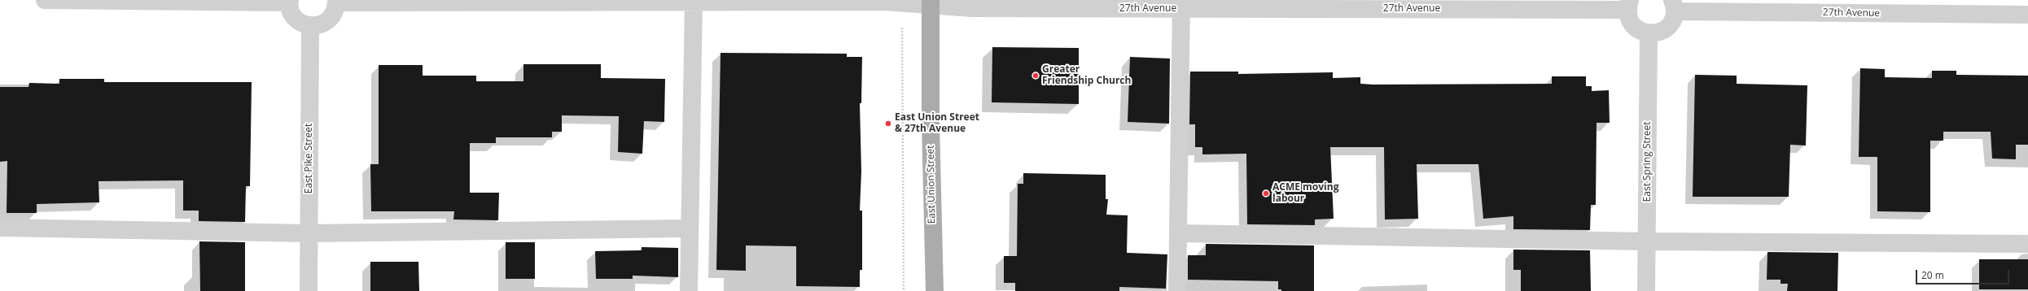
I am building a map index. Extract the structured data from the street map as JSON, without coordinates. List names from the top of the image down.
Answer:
{
  "streets": {
    "main road": ["East Union Street"],
    "street": ["27th Avenue", "East Pike Street", "East Spring Street"]
  },
  "crossings": [
    ["27th Avenue", "East Union Street"]
  ],
  "places": ["Greater Friendship Church", "East Union Street & 27th Avenue", "ACME moving labour"],
  "scale_bar": "20 m"
}
